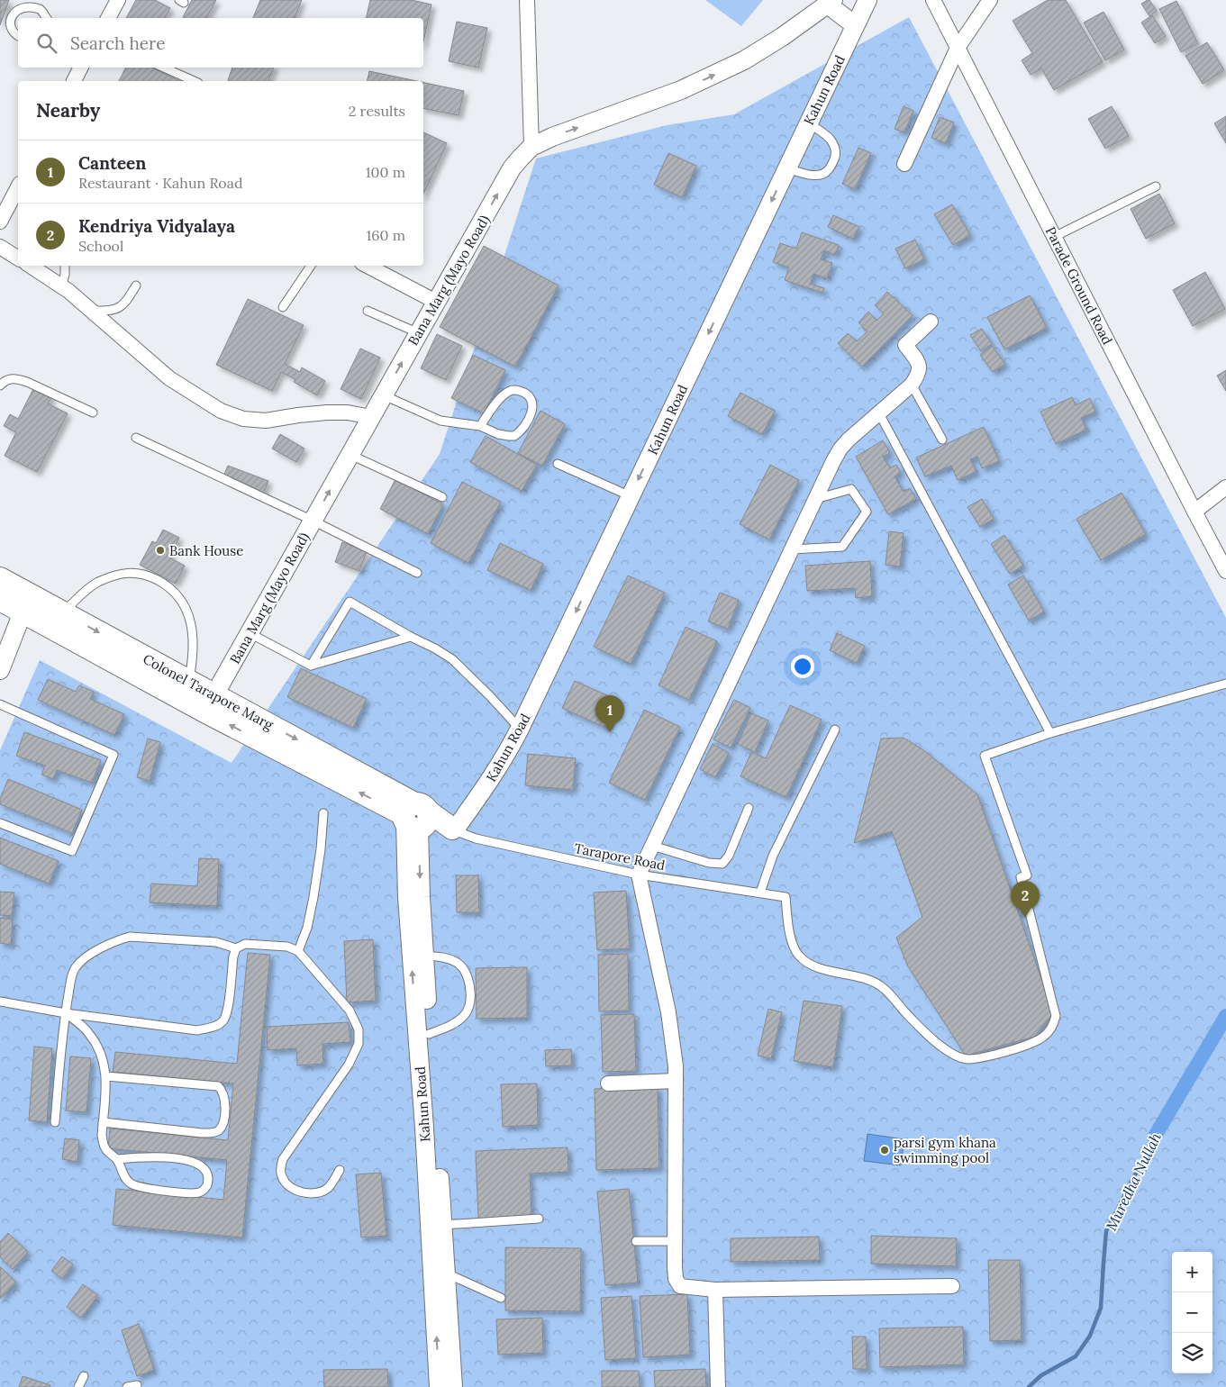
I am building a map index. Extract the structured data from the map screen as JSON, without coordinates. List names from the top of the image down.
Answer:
{
  "streets": {
    "main road": ["Colonel Tarapore Marg"],
    "street": ["Kahun Road", "Bana Marg (Mayo Road)", "Parade Ground Road"],
    "lane": ["Tarapore Road"]
  },
  "crossings": [
    ["Kahun Road", "Colonel Tarapore Marg"],
    ["Kahun Road", "Tarapore Road"],
    ["Bana Marg (Mayo Road)", "Colonel Tarapore Marg"]
  ],
  "one_way": ["Bana Marg (Mayo Road)"],
  "water": ["Muredha Nullah"],
  "places": ["Bank House", "parsi gym khana swimming pool"],
  "page": {
    "search": "Search here",
    "heading": ["Nearby", "2 results"],
    "list": [
      {
        "mark": "1",
        "name": "Canteen",
        "note": "Restaurant · Kahun Road",
        "value": "100 m"
      },
      {
        "mark": "2",
        "name": "Kendriya Vidyalaya",
        "note": "School",
        "value": "160 m"
      }
    ],
    "pins": ["1", "2"],
    "map_buttons": ["+", "−"]
  }
}
